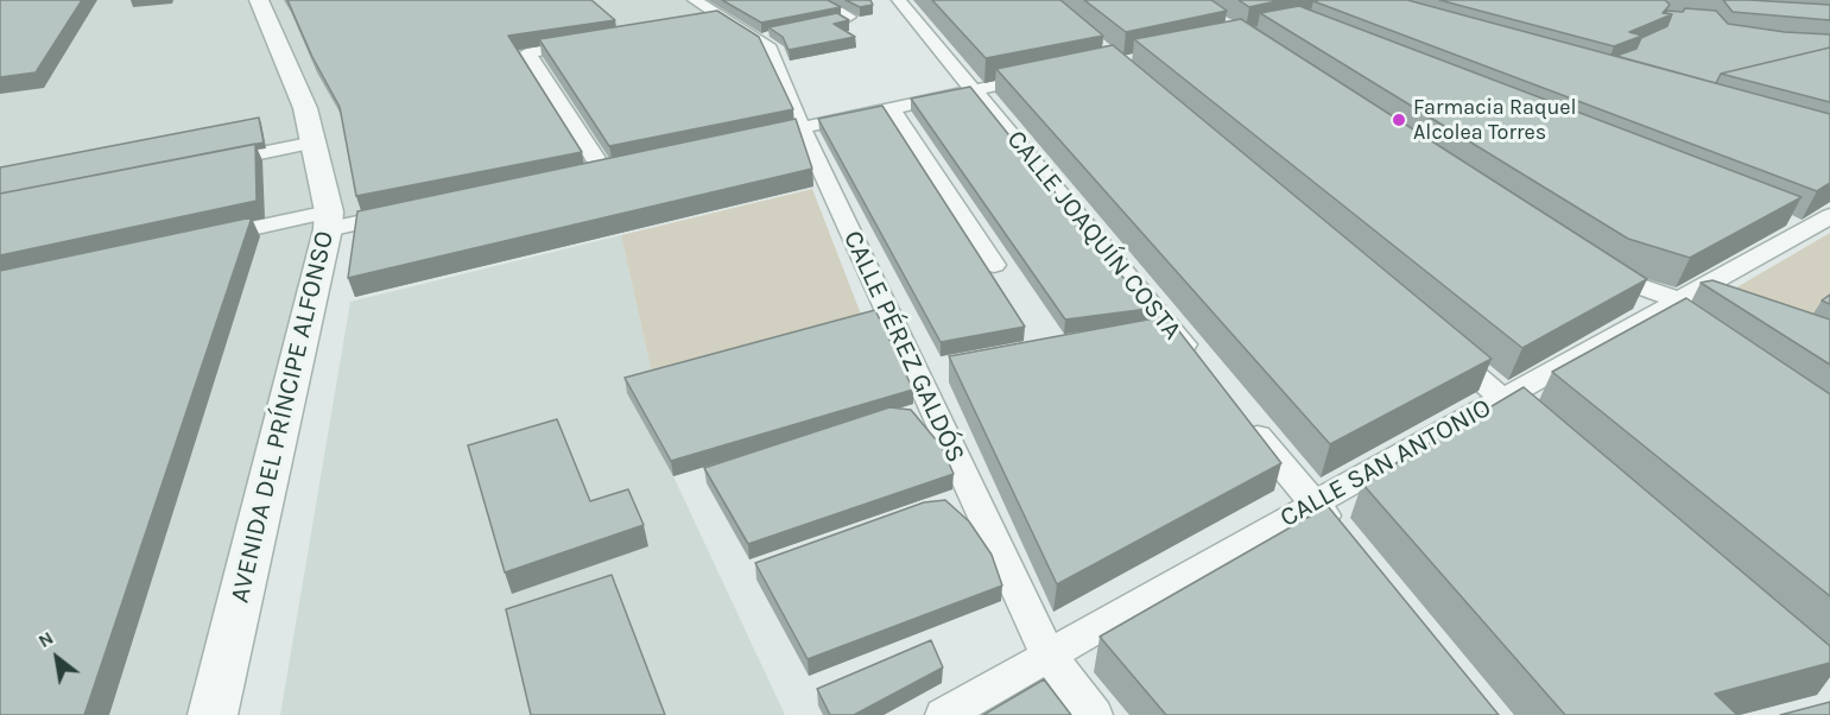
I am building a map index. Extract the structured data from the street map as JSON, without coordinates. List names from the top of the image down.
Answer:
{
  "streets": {
    "street": [
      "CALLE JOAQUÍN COSTA",
      "CALLE PÉREZ GALDÓS",
      "AVENIDA DEL PRÍNCIPE ALFONSO",
      "CALLE SAN ANTONIO"
    ]
  },
  "crossings": [
    ["CALLE PÉREZ GALDÓS", "CALLE SAN ANTONIO"]
  ],
  "places": ["Farmacia Raquel Alcolea Torres"],
  "north": "top left"
}
